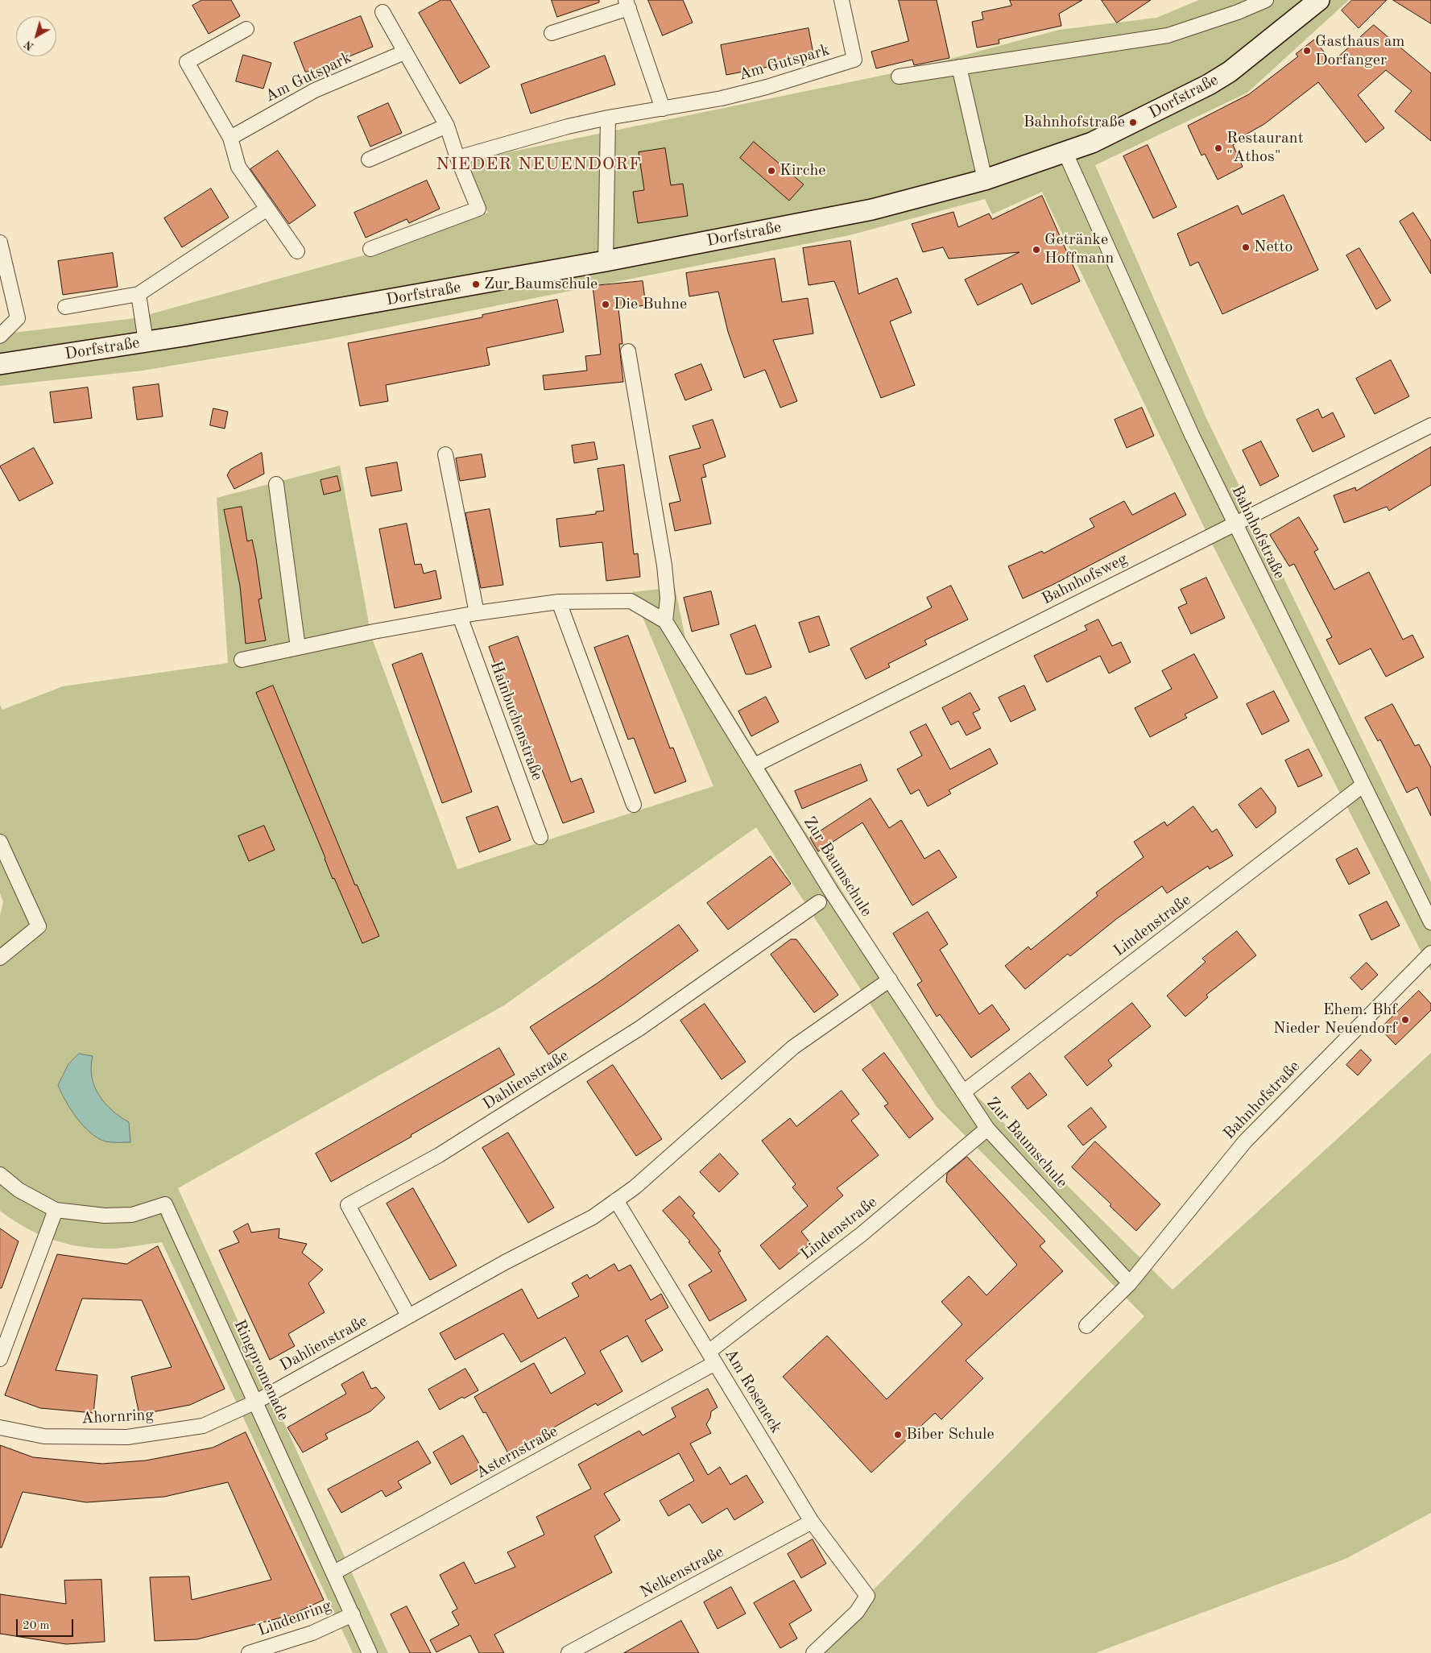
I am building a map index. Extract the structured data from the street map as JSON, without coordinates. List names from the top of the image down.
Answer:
{
  "streets": {
    "main road": ["Dorfstraße"],
    "street": [
      "Am Gutspark",
      "Bahnhofstraße",
      "Bahnhofsweg",
      "Hainbuchenstraße",
      "Zur Baumschule",
      "Lindenstraße",
      "Dahlienstraße",
      "Ringpromenade",
      "Am Roseneck",
      "Ahornring",
      "Asternstraße",
      "Nelkenstraße",
      "Lindenring"
    ]
  },
  "crossings": [
    ["Dorfstraße", "Bahnhofstraße"],
    ["Bahnhofstraße", "Bahnhofsweg"],
    ["Bahnhofstraße", "Zur Baumschule"],
    ["Bahnhofstraße", "Lindenstraße"],
    ["Bahnhofsweg", "Zur Baumschule"],
    ["Zur Baumschule", "Lindenstraße"],
    ["Zur Baumschule", "Dahlienstraße"],
    ["Lindenstraße", "Am Roseneck"],
    ["Lindenstraße", "Asternstraße"],
    ["Dahlienstraße", "Ringpromenade"],
    ["Dahlienstraße", "Am Roseneck"],
    ["Dahlienstraße", "Ahornring"],
    ["Ringpromenade", "Ahornring"],
    ["Ringpromenade", "Asternstraße"],
    ["Ringpromenade", "Lindenring"],
    ["Am Roseneck", "Asternstraße"],
    ["Am Roseneck", "Nelkenstraße"]
  ],
  "districts": ["NIEDER NEUENDORF"],
  "places": [
    "Gasthaus am Dorfanger",
    "Bahnhofstraße",
    "Restaurant \"Athos\"",
    "Kirche",
    "Netto",
    "Getränke Hoffmann",
    "Zur Baumschule",
    "Die Buhne",
    "Ehem. Bhf Nieder Neuendorf",
    "Biber Schule"
  ],
  "scale_bar": "20 m",
  "north": "bottom left"
}
